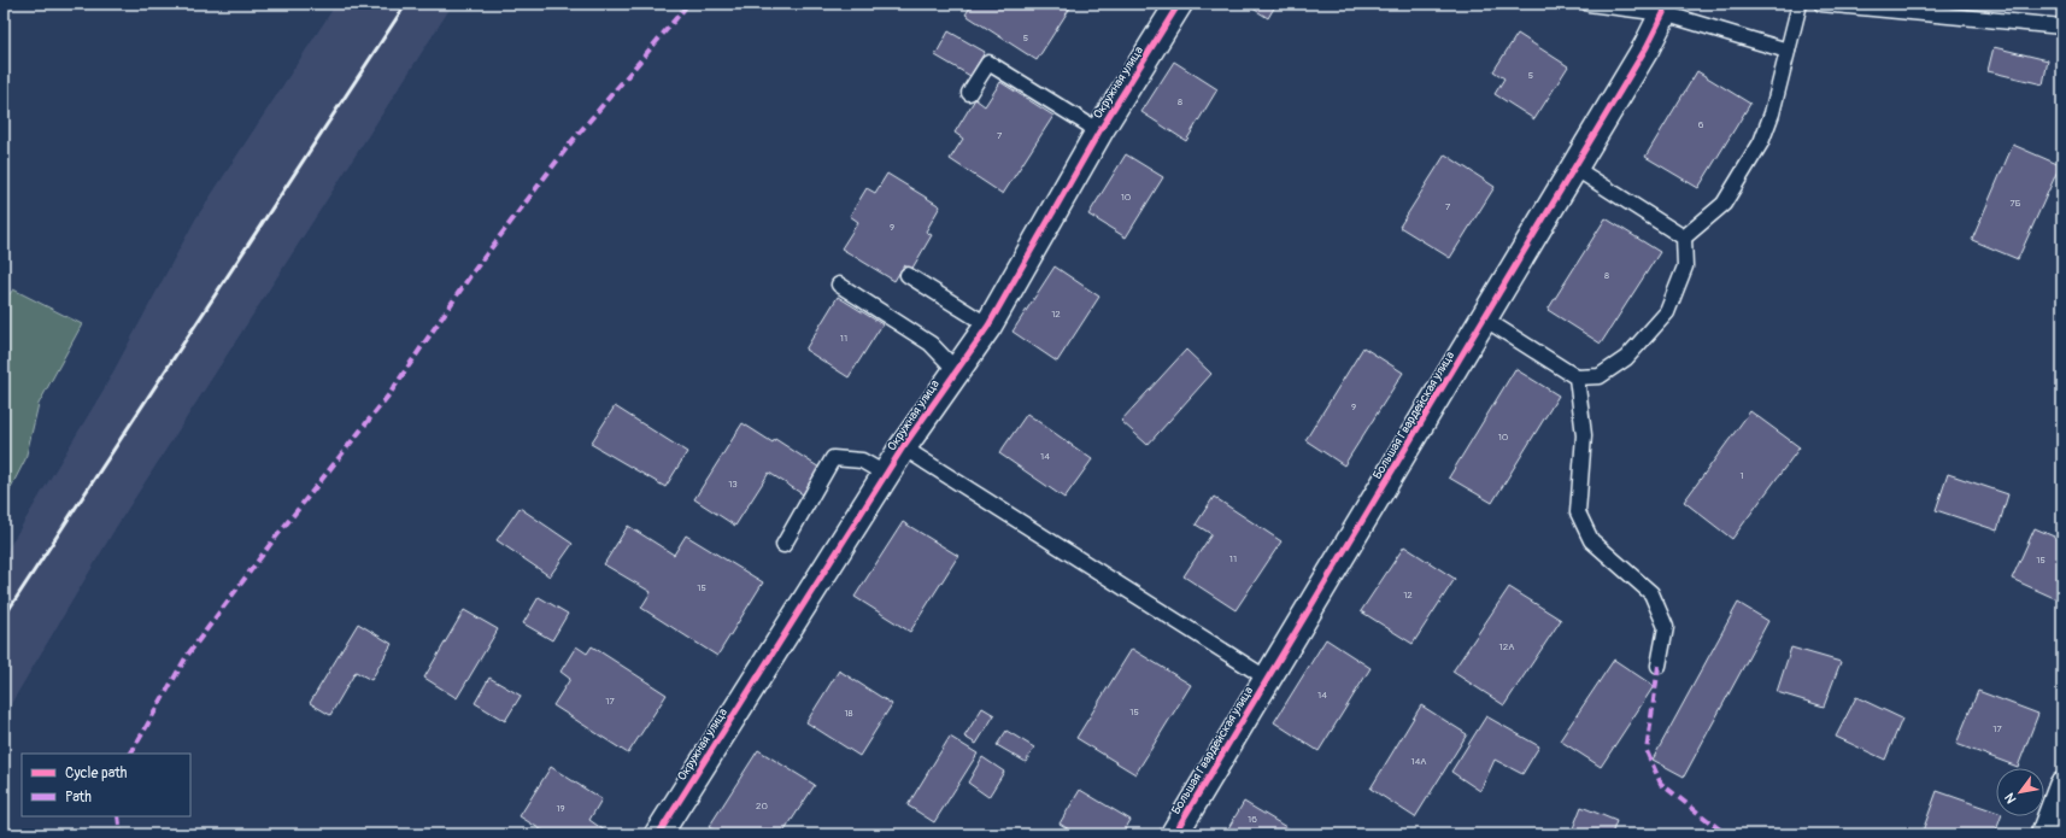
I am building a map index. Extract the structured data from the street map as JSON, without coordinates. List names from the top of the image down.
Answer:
{
  "streets": {
    "street": ["Окружная улица", "Большая Гвардейская улица"]
  },
  "house_numbers": [
    "5",
    "5",
    "8",
    "6",
    "7",
    "10",
    "7Б",
    "7",
    "9",
    "8",
    "12",
    "11",
    "9",
    "10",
    "14",
    "1",
    "13",
    "11",
    "15",
    "15",
    "12",
    "12А",
    "14",
    "17",
    "15",
    "18",
    "17",
    "14А",
    "20",
    "19",
    "16"
  ],
  "legend": ["Cycle path", "Path"],
  "north": "bottom left"
}
